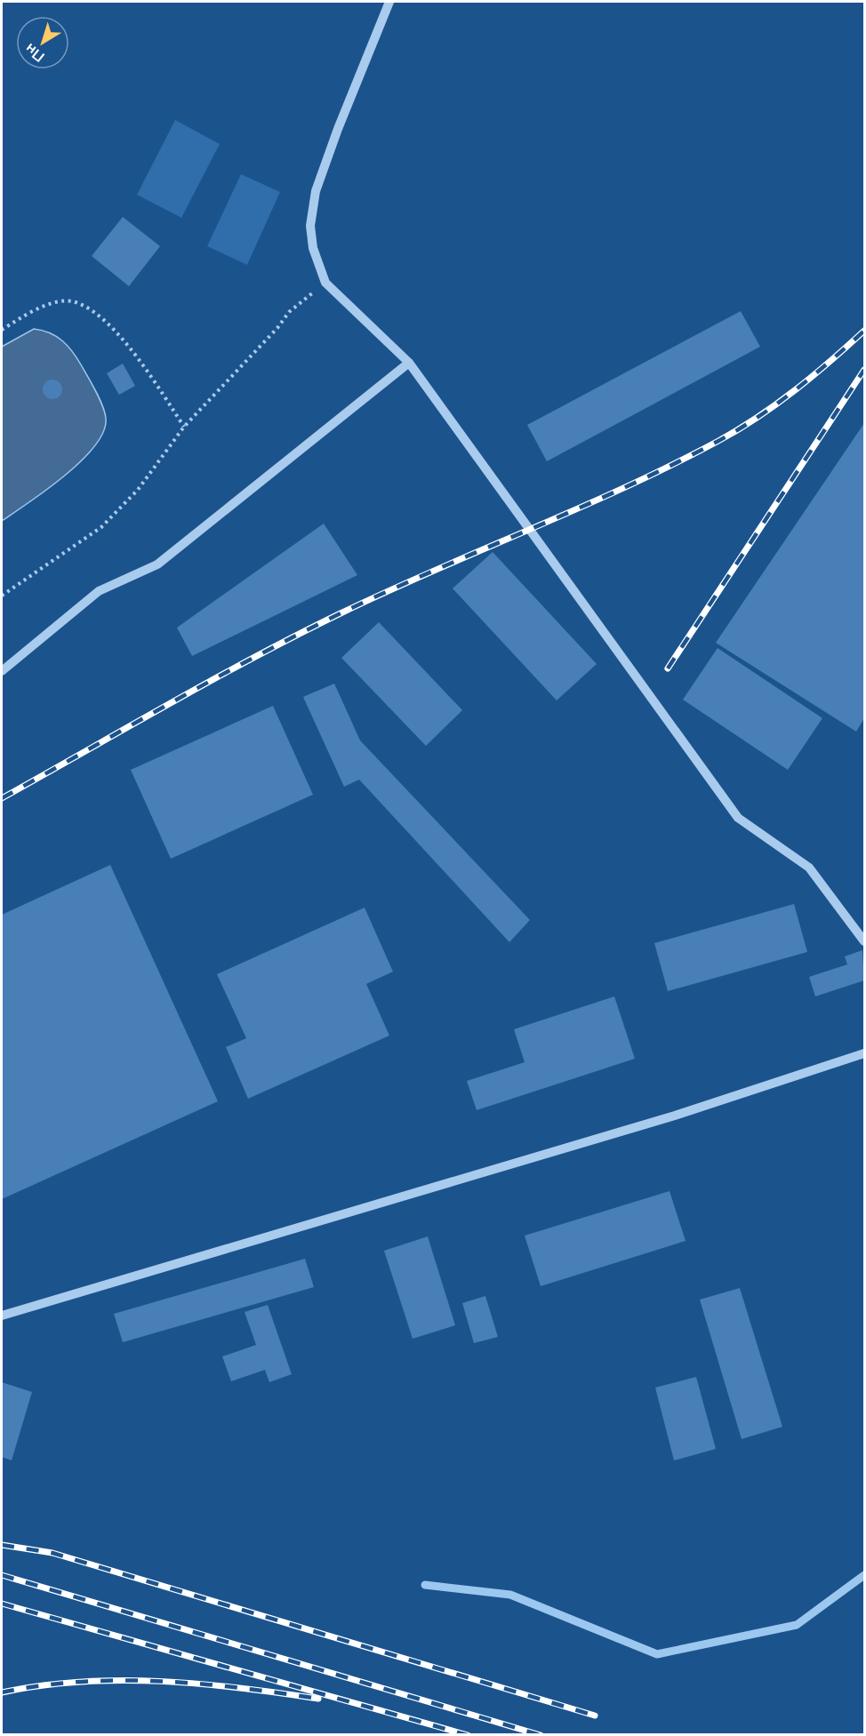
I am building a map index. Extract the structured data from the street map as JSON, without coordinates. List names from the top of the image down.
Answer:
{
  "north": "bottom left"
}
